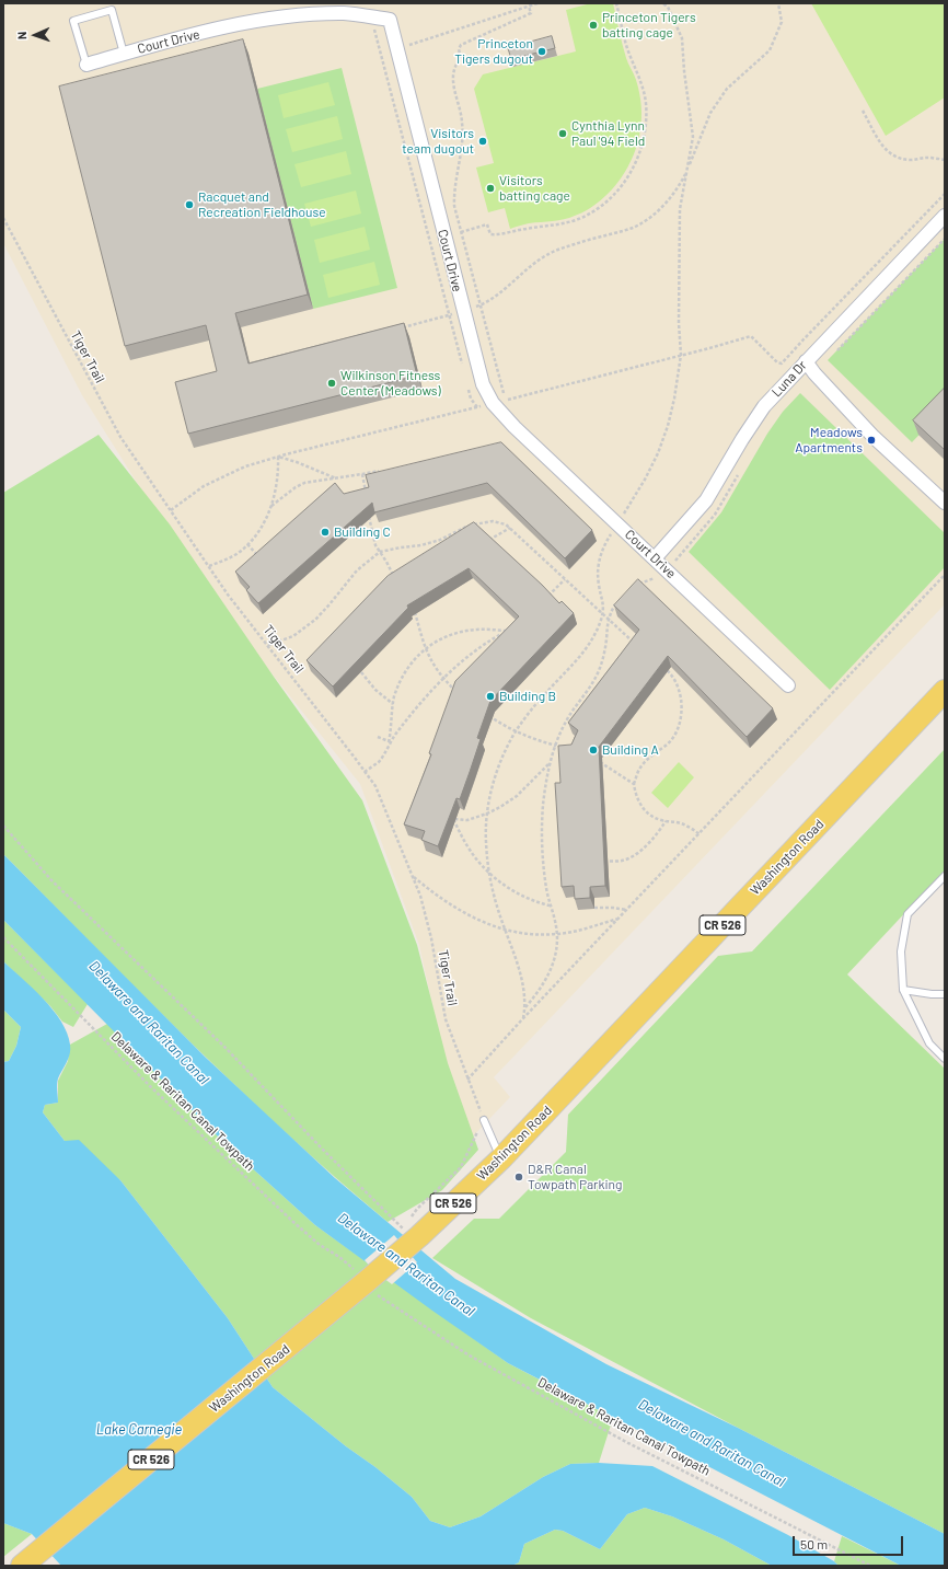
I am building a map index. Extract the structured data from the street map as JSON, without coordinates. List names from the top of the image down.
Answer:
{
  "streets": {
    "main road": ["Washington Road", "CR 526"],
    "street": ["Court Drive", "Luna Dr"],
    "path": ["Tiger Trail", "Delaware & Raritan Canal Towpath"]
  },
  "crossings": [
    ["Court Drive", "Luna Dr"],
    ["Washington Road", "Delaware & Raritan Canal Towpath"]
  ],
  "water": ["Delaware and Raritan Canal", "Lake Carnegie"],
  "places": [
    "Princeton Tigers batting cage",
    "Princeton Tigers dugout",
    "Cynthia Lynn Paul '94 Field",
    "Visitors team dugout",
    "Visitors batting cage",
    "Racquet and Recreation Fieldhouse",
    "Wilkinson Fitness Center (Meadows)",
    "Meadows Apartments",
    "Building C",
    "Building B",
    "Building A",
    "D&R Canal Towpath Parking"
  ],
  "scale_bar": "50 m",
  "north": "left"
}
